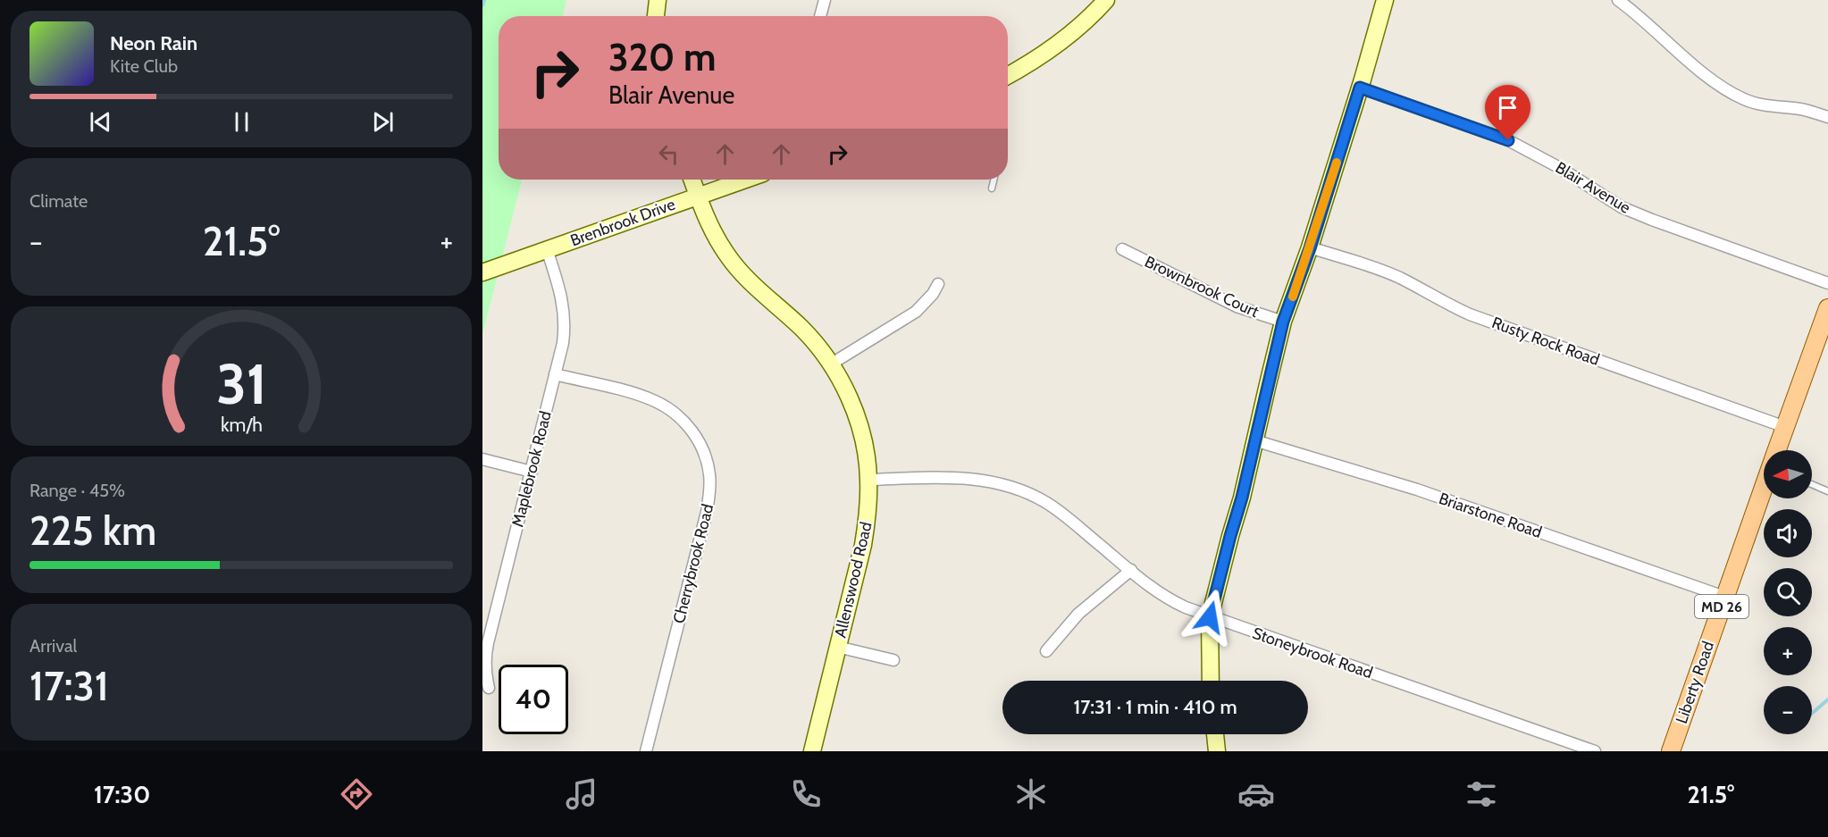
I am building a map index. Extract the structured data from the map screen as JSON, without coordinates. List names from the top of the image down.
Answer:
{
  "streets": {
    "main road": ["MD 26", "Liberty Road"],
    "street": [
      "Blair Avenue",
      "Brenbrook Drive",
      "Brownbrook Court",
      "Rusty Rock Road",
      "Maplebrook Road",
      "Briarstone Road",
      "Cherrybrook Road",
      "Allenswood Road",
      "Stoneybrook Road"
    ]
  },
  "crossings": [
    ["Brenbrook Drive", "Maplebrook Road"],
    ["Brenbrook Drive", "Allenswood Road"],
    ["Rusty Rock Road", "Liberty Road"],
    ["Maplebrook Road", "Cherrybrook Road"],
    ["Briarstone Road", "Liberty Road"],
    ["Allenswood Road", "Stoneybrook Road"]
  ],
  "north": "left",
  "page": {
    "turn": ["320 m", "Blair Avenue"],
    "song": ["Neon Rain", "Kite Club"],
    "tile": [
      "Climate",
      ["Range · 45%", "225 km"],
      ["Arrival", "17:31"]
    ],
    "heat": ["−", "21.5°", "+"],
    "map_buttons": ["+", "−"],
    "limit": "40",
    "trip": "17:31 · 1 min · 410 m",
    "tabs": ["17:30", "21.5°"],
    "gauge": ["31", "km/h"]
  }
}
